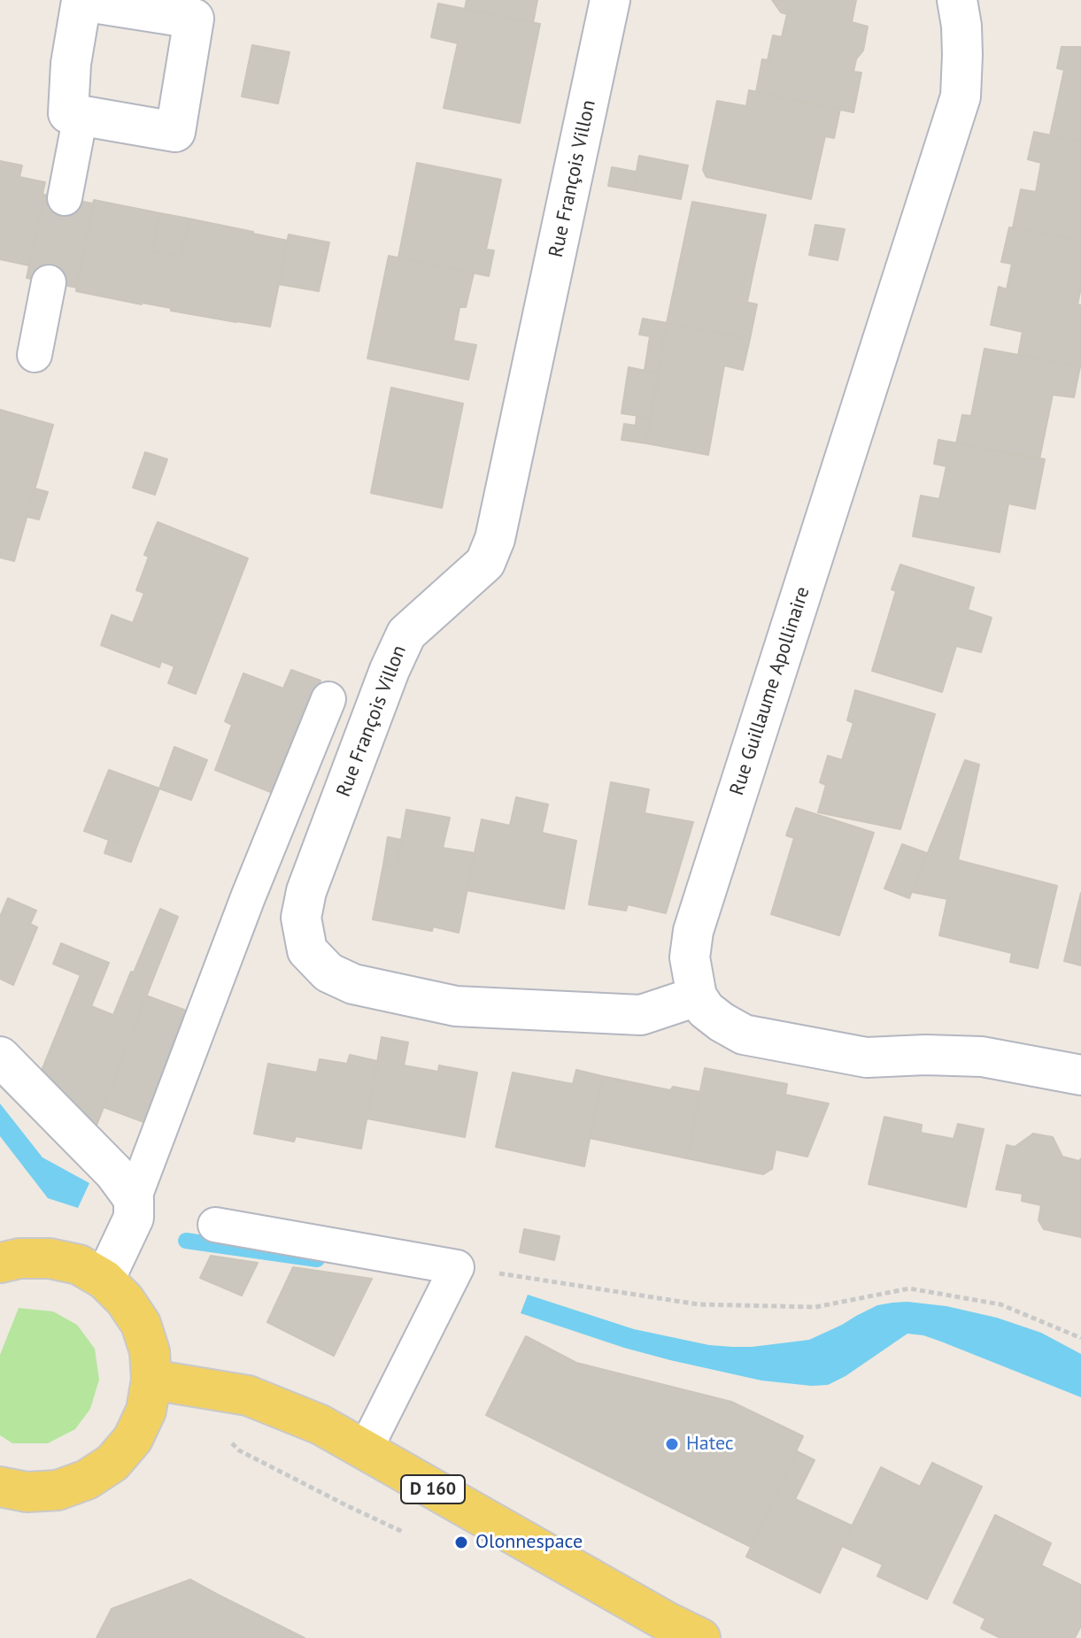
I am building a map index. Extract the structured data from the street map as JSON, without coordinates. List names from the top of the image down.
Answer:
{
  "streets": {
    "main road": ["D 160"],
    "street": ["Rue François Villon", "Rue Guillaume Apollinaire"]
  },
  "crossings": [
    ["Rue François Villon", "Rue Guillaume Apollinaire"]
  ],
  "places": ["Hatec", "Olonnespace"]
}
